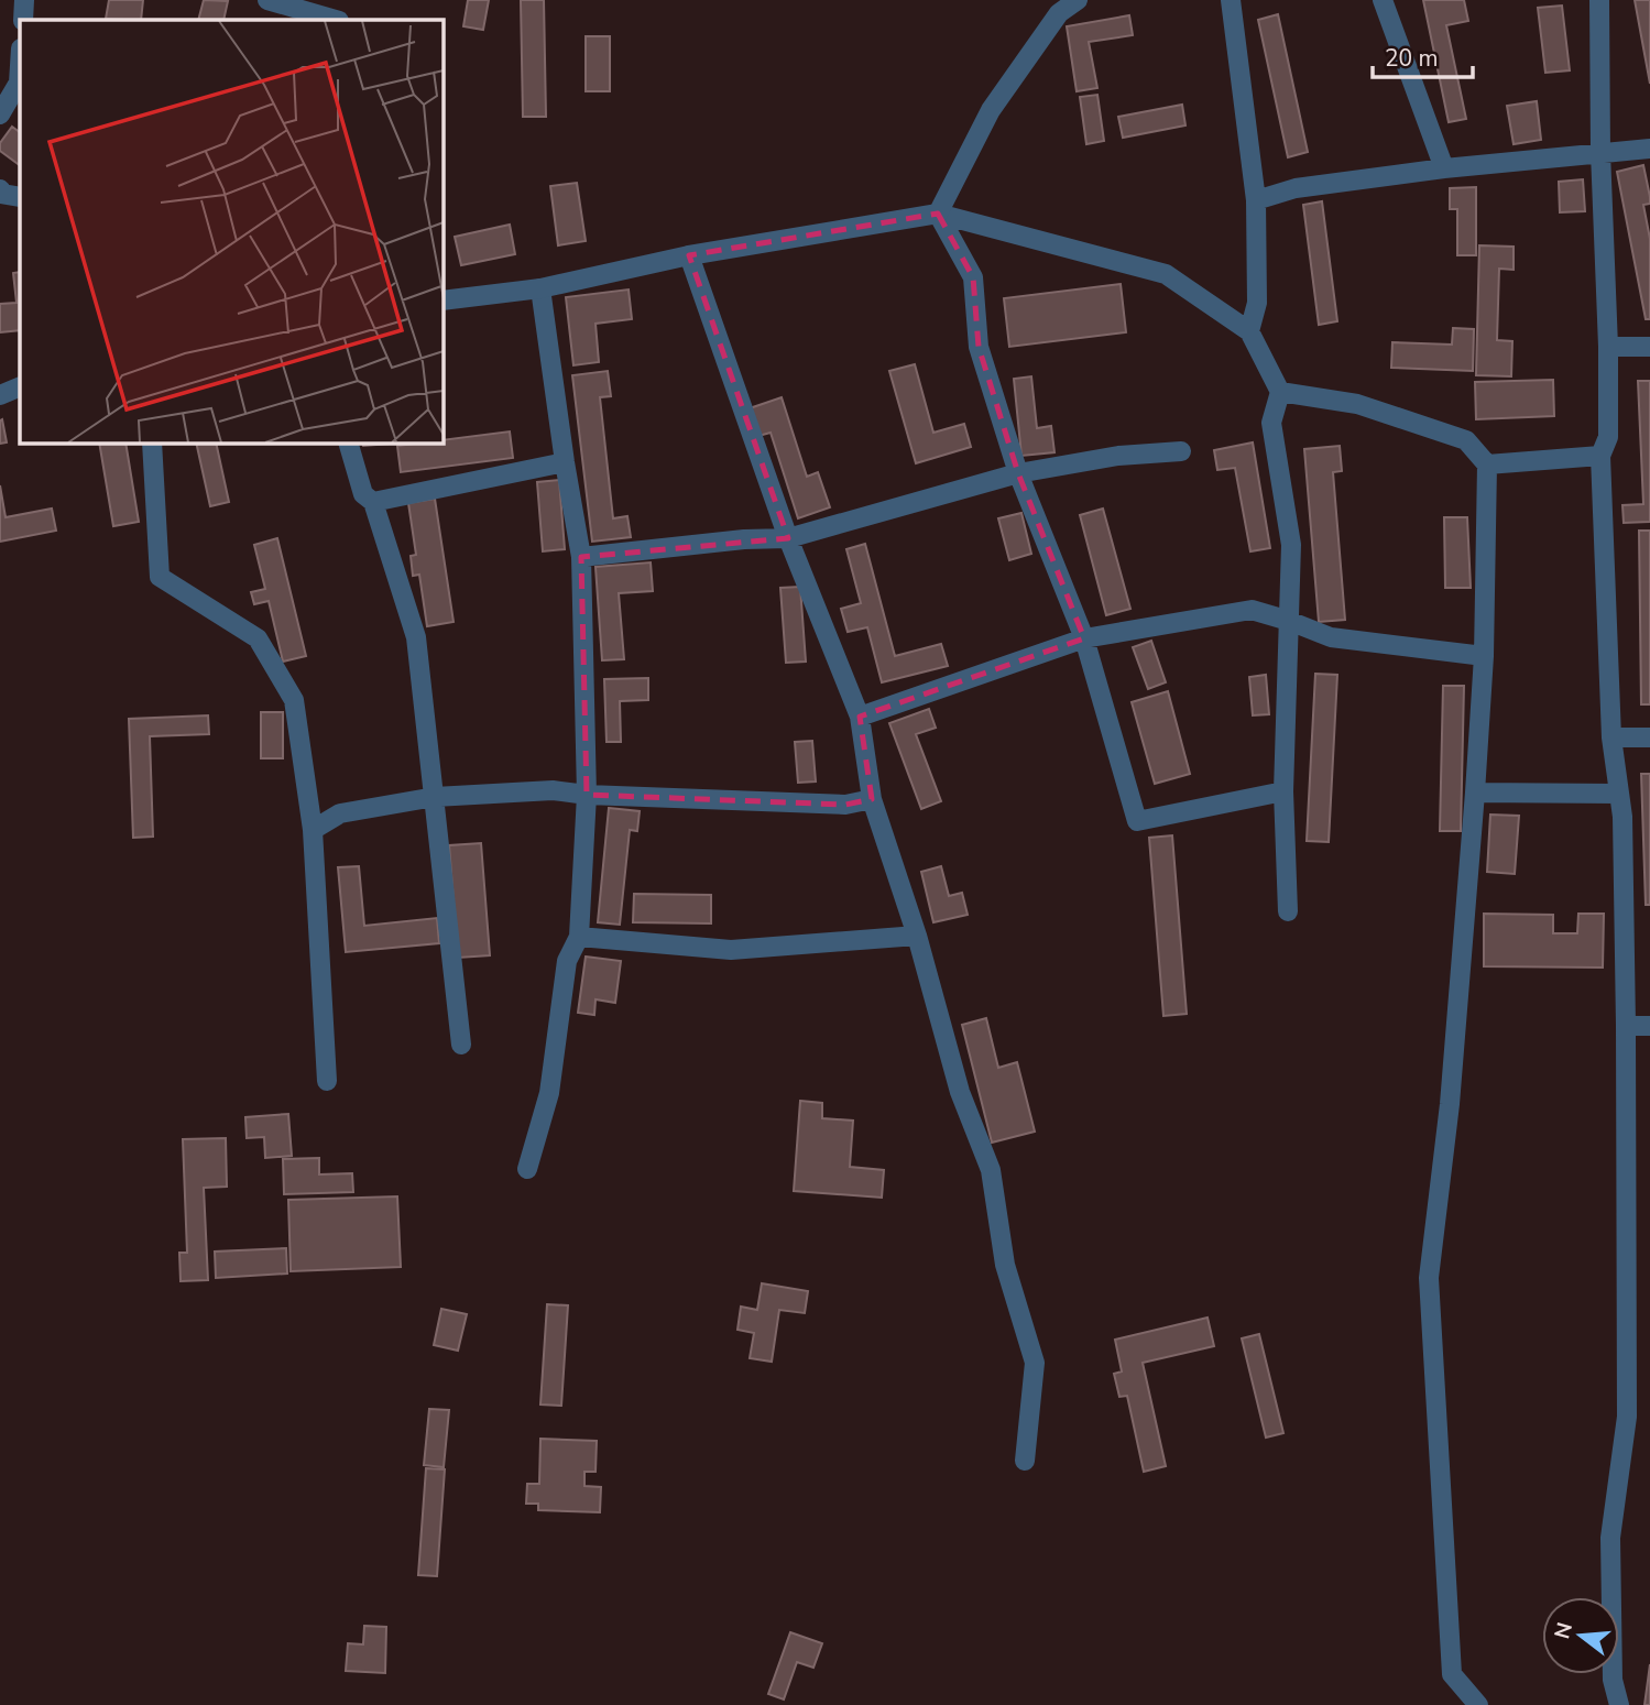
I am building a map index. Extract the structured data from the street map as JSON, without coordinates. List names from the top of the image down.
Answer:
{
  "scale_bar": "20 m",
  "north": "left"
}
